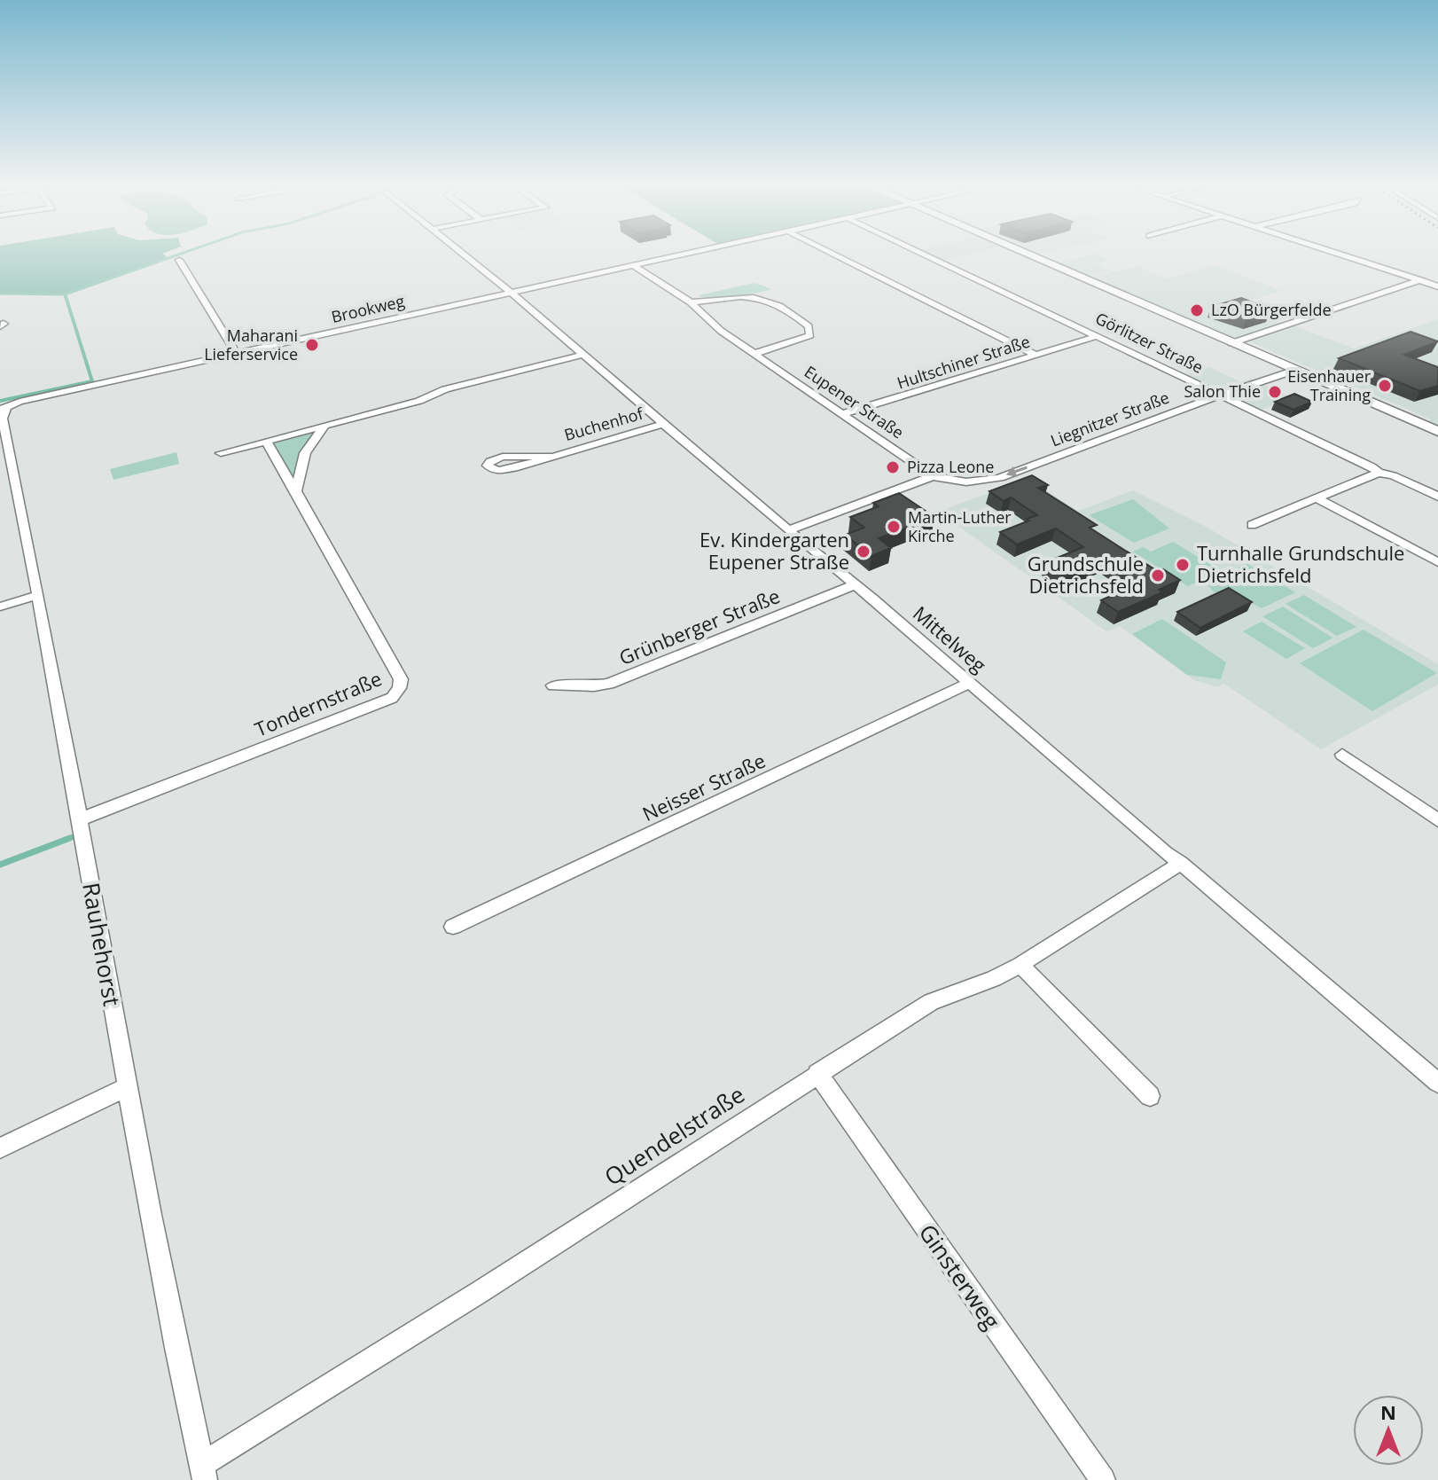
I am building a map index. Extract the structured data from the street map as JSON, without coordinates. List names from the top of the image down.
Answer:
{
  "streets": {
    "street": [
      "Brookweg",
      "Görlitzer Straße",
      "Hultschiner Straße",
      "Eupener Straße",
      "Liegnitzer Straße",
      "Buchenhof",
      "Grünberger Straße",
      "Mittelweg",
      "Tondernstraße",
      "Neisser Straße",
      "Rauhehorst",
      "Quendelstraße",
      "Ginsterweg"
    ]
  },
  "crossings": [
    ["Brookweg", "Eupener Straße"],
    ["Brookweg", "Mittelweg"],
    ["Brookweg", "Rauhehorst"],
    ["Görlitzer Straße", "Hultschiner Straße"],
    ["Görlitzer Straße", "Liegnitzer Straße"],
    ["Hultschiner Straße", "Eupener Straße"],
    ["Eupener Straße", "Liegnitzer Straße"],
    ["Buchenhof", "Mittelweg"],
    ["Grünberger Straße", "Mittelweg"],
    ["Mittelweg", "Neisser Straße"],
    ["Mittelweg", "Quendelstraße"],
    ["Tondernstraße", "Rauhehorst"],
    ["Rauhehorst", "Quendelstraße"],
    ["Quendelstraße", "Ginsterweg"]
  ],
  "one_way": ["Liegnitzer Straße"],
  "places": [
    "LzO Bürgerfelde",
    "Maharani Lieferservice",
    "Eisenhauer Training",
    "Salon Thie",
    "Pizza Leone",
    "Martin-Luther Kirche",
    "Ev. Kindergarten Eupener Straße",
    "Turnhalle Grundschule Dietrichsfeld",
    "Grundschule Dietrichsfeld"
  ],
  "north": "top"
}
